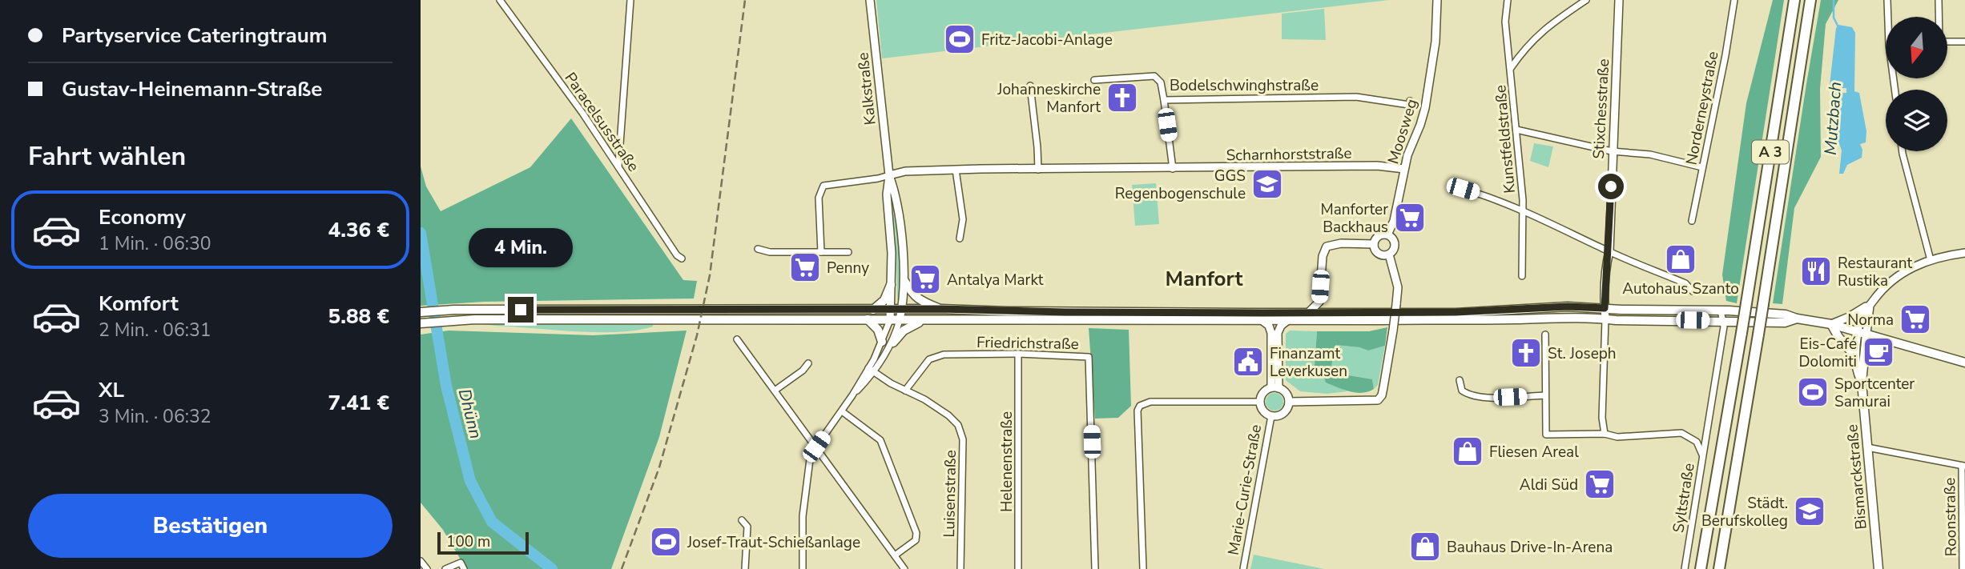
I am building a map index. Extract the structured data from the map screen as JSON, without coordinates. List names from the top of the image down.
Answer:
{
  "streets": {
    "highway": ["A 3"],
    "main road": ["Bismarckstraße"],
    "street": [
      "Bodelschwinghstraße",
      "Kalkstraße",
      "Norderneystraße",
      "Stixchesstraße",
      "Paracelsusstraße",
      "Moosweg",
      "Kunstfeldstraße",
      "Scharnhorststraße",
      "Friedrichstraße",
      "Helenenstraße",
      "Marie-Curie-Straße",
      "Luisenstraße",
      "Syltstraße",
      "Roonstraße"
    ]
  },
  "crossings": [
    ["Kalkstraße", "Scharnhorststraße"],
    ["Moosweg", "Scharnhorststraße"],
    ["Friedrichstraße", "Helenenstraße"],
    ["Friedrichstraße", "Luisenstraße"]
  ],
  "districts": ["Manfort"],
  "water": ["Mutzbach", "Dhünn"],
  "places": {
    "sports": ["Fritz-Jacobi-Anlage", "Sportcenter Samurai", "Josef-Traut-Schießanlage"],
    "church": ["Johanneskirche Manfort", "St. Joseph"],
    "school or university": ["GGS Regenbogenschule", "Städt. Berufskolleg"],
    "supermarket": [
      "Manforter Backhaus",
      "Penny",
      "Antalya Markt",
      "Norma",
      "Aldi Süd"
    ],
    "shop": ["Autohaus Szanto", "Fliesen Areal", "Bauhaus Drive-In-Arena"],
    "restaurant": ["Restaurant Rustika"],
    "cafe": ["Eis-Café Dolomiti"],
    "public building": ["Finanzamt Leverkusen"]
  },
  "scale_bar": "100 m",
  "north": "bottom",
  "page": {
    "banner": ["Partyservice Cateringtraum", "Gustav-Heinemann-Straße"],
    "heading": "Fahrt wählen",
    "list": [
      {
        "name": "Economy",
        "note": "1 Min. · 06:30",
        "value": "4.36 €"
      },
      {
        "name": "Komfort",
        "note": "2 Min. · 06:31",
        "value": "5.88 €"
      },
      {
        "name": "XL",
        "note": "3 Min. · 06:32",
        "value": "7.41 €"
      }
    ],
    "bubble": "4 Min.",
    "buttons": "Bestätigen",
    "scale": "100 m"
  }
}
